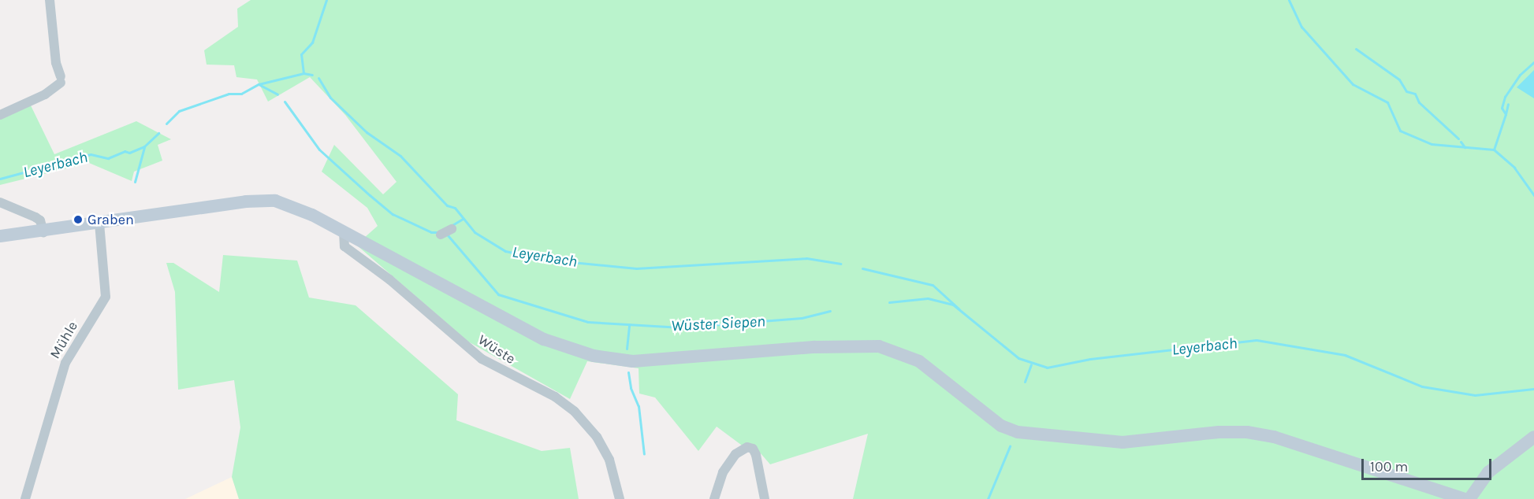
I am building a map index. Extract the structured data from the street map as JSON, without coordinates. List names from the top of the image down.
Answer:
{
  "streets": {
    "street": ["Mühle", "Wüste"]
  },
  "water": ["Leyerbach", "Wüster Siepen"],
  "places": ["Graben"],
  "scale_bar": "100 m"
}
